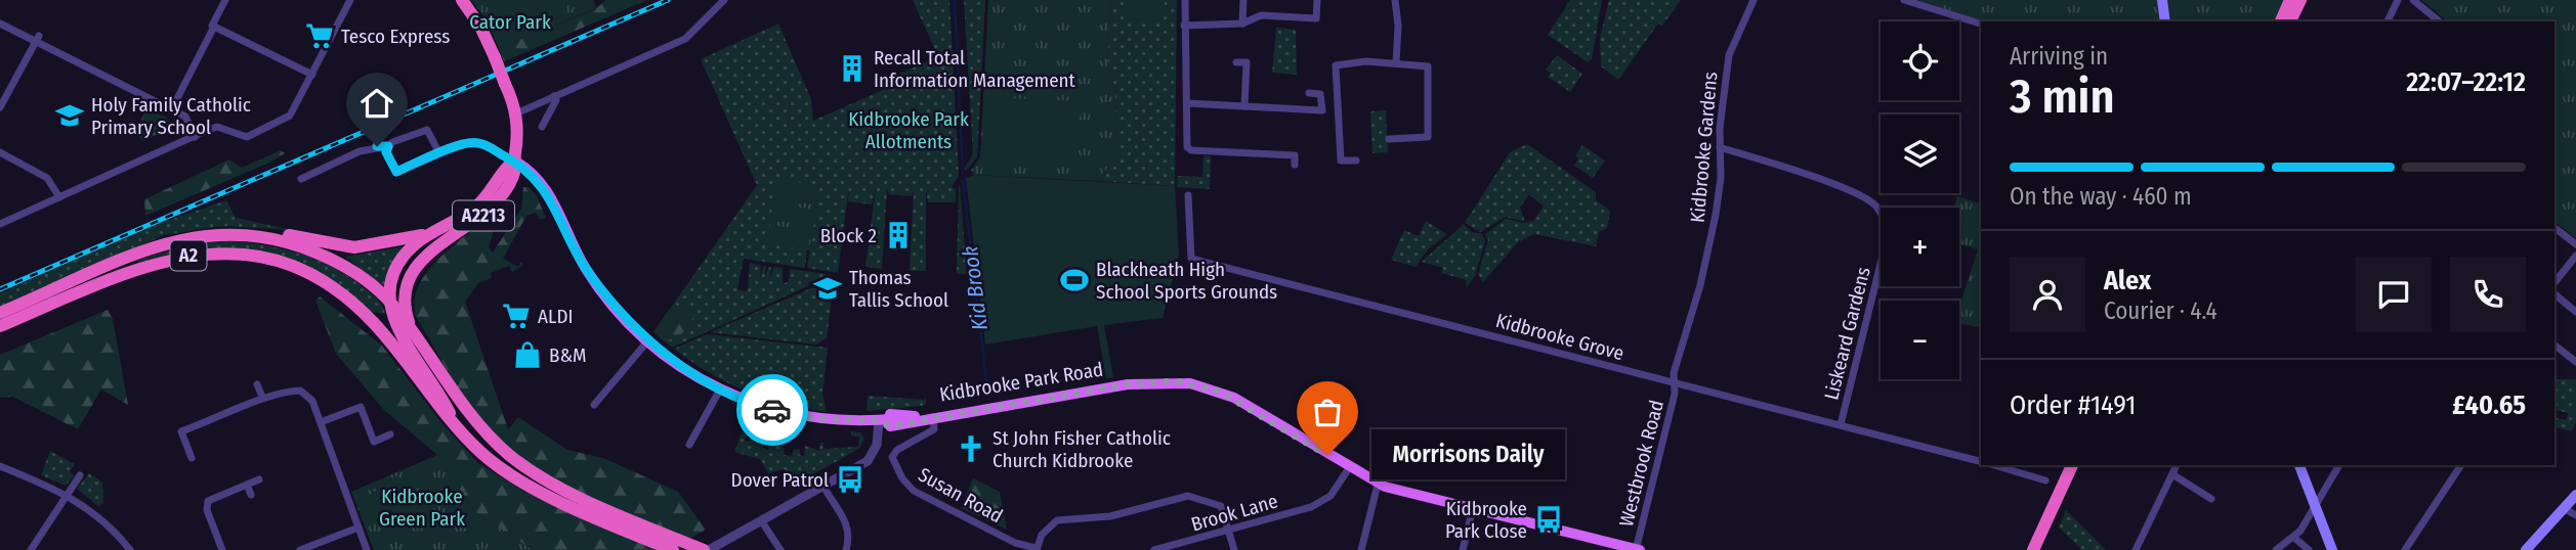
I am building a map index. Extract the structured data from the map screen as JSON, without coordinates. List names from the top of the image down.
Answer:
{
  "streets": {
    "highway": ["A2213", "A2"],
    "main road": ["Kidbrooke Park Road"],
    "street": [
      "Kidbrooke Gardens",
      "Liskeard Gardens",
      "Kidbrooke Grove",
      "Westbrook Road",
      "Susan Road",
      "Brook Lane"
    ]
  },
  "crossings": [
    ["Kidbrooke Gardens", "Liskeard Gardens"],
    ["Kidbrooke Gardens", "Kidbrooke Grove"],
    ["Kidbrooke Gardens", "Westbrook Road"],
    ["A2213", "A2"],
    ["A2213", "Kidbrooke Park Road"],
    ["Liskeard Gardens", "Kidbrooke Grove"],
    ["Kidbrooke Grove", "Westbrook Road"],
    ["Kidbrooke Park Road", "Westbrook Road"],
    ["Kidbrooke Park Road", "Susan Road"],
    ["Kidbrooke Park Road", "Brook Lane"]
  ],
  "water": ["Kid Brook"],
  "parks": ["Cator Park", "Kidbrooke Park Allotments", "Kidbrooke Green Park"],
  "places": {
    "supermarket": ["Tesco Express", "ALDI"],
    "building": ["Recall Total Information Management", "Block 2"],
    "school or university": ["Holy Family Catholic Primary School", "Thomas Tallis School"],
    "sports": ["Blackheath High School Sports Grounds"],
    "shop": ["B&M"],
    "church": ["St John Fisher Catholic Church Kidbrooke"],
    "other": ["Morrisons Daily"],
    "bus stop": ["Dover Patrol", "Kidbrooke Park Close"]
  },
  "page": {
    "map_buttons": ["+", "−"],
    "heading": ["3 min", "Arriving in", "22:07–22:12"],
    "panel": [
      "Alex",
      "Courier · 4.4",
      "Order #1491",
      "£40.65"
    ],
    "bar": "On the way · 460 m",
    "bubble": "Morrisons Daily"
  }
}
